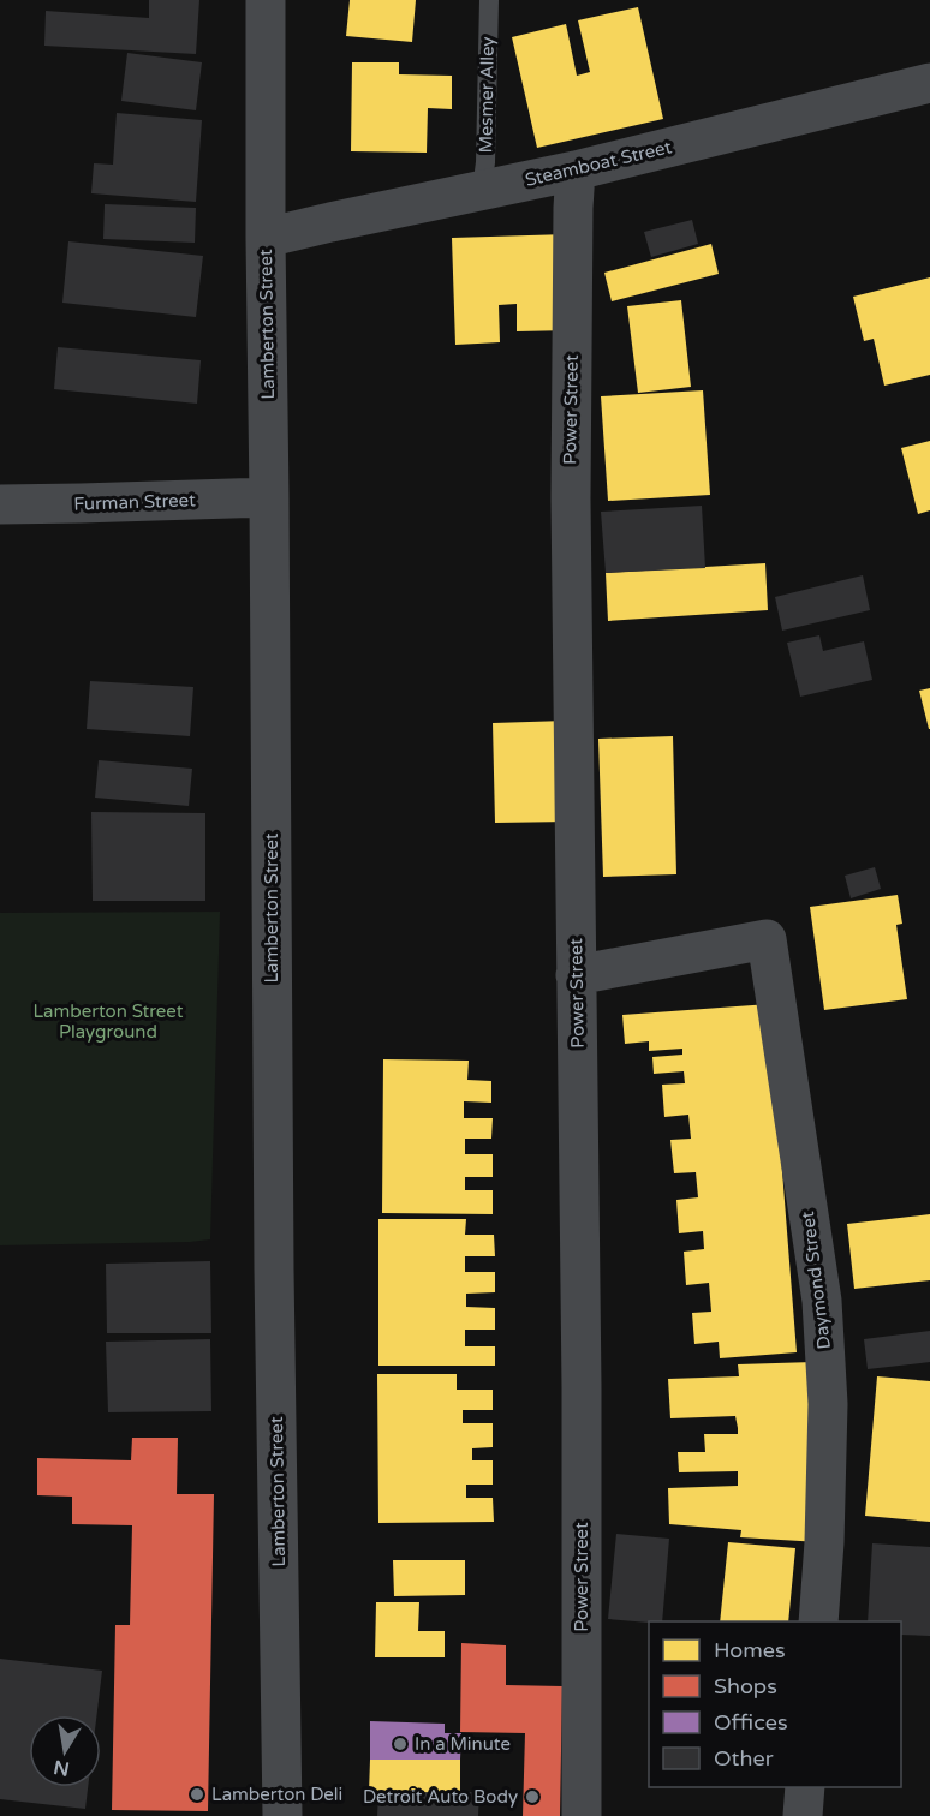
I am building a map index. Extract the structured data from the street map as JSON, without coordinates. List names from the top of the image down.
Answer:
{
  "streets": {
    "street": [
      "Steamboat Street",
      "Lamberton Street",
      "Power Street",
      "Furman Street",
      "Daymond Street"
    ],
    "lane": ["Mesmer Alley"]
  },
  "crossings": [
    ["Mesmer Alley", "Steamboat Street"],
    ["Steamboat Street", "Lamberton Street"],
    ["Steamboat Street", "Power Street"],
    ["Lamberton Street", "Furman Street"],
    ["Power Street", "Daymond Street"]
  ],
  "parks": ["Lamberton Street Playground"],
  "places": ["In a Minute", "Lamberton Deli", "Detroit Auto Body"],
  "legend": [
    "Homes",
    "Shops",
    "Offices",
    "Other"
  ],
  "north": "bottom"
}
